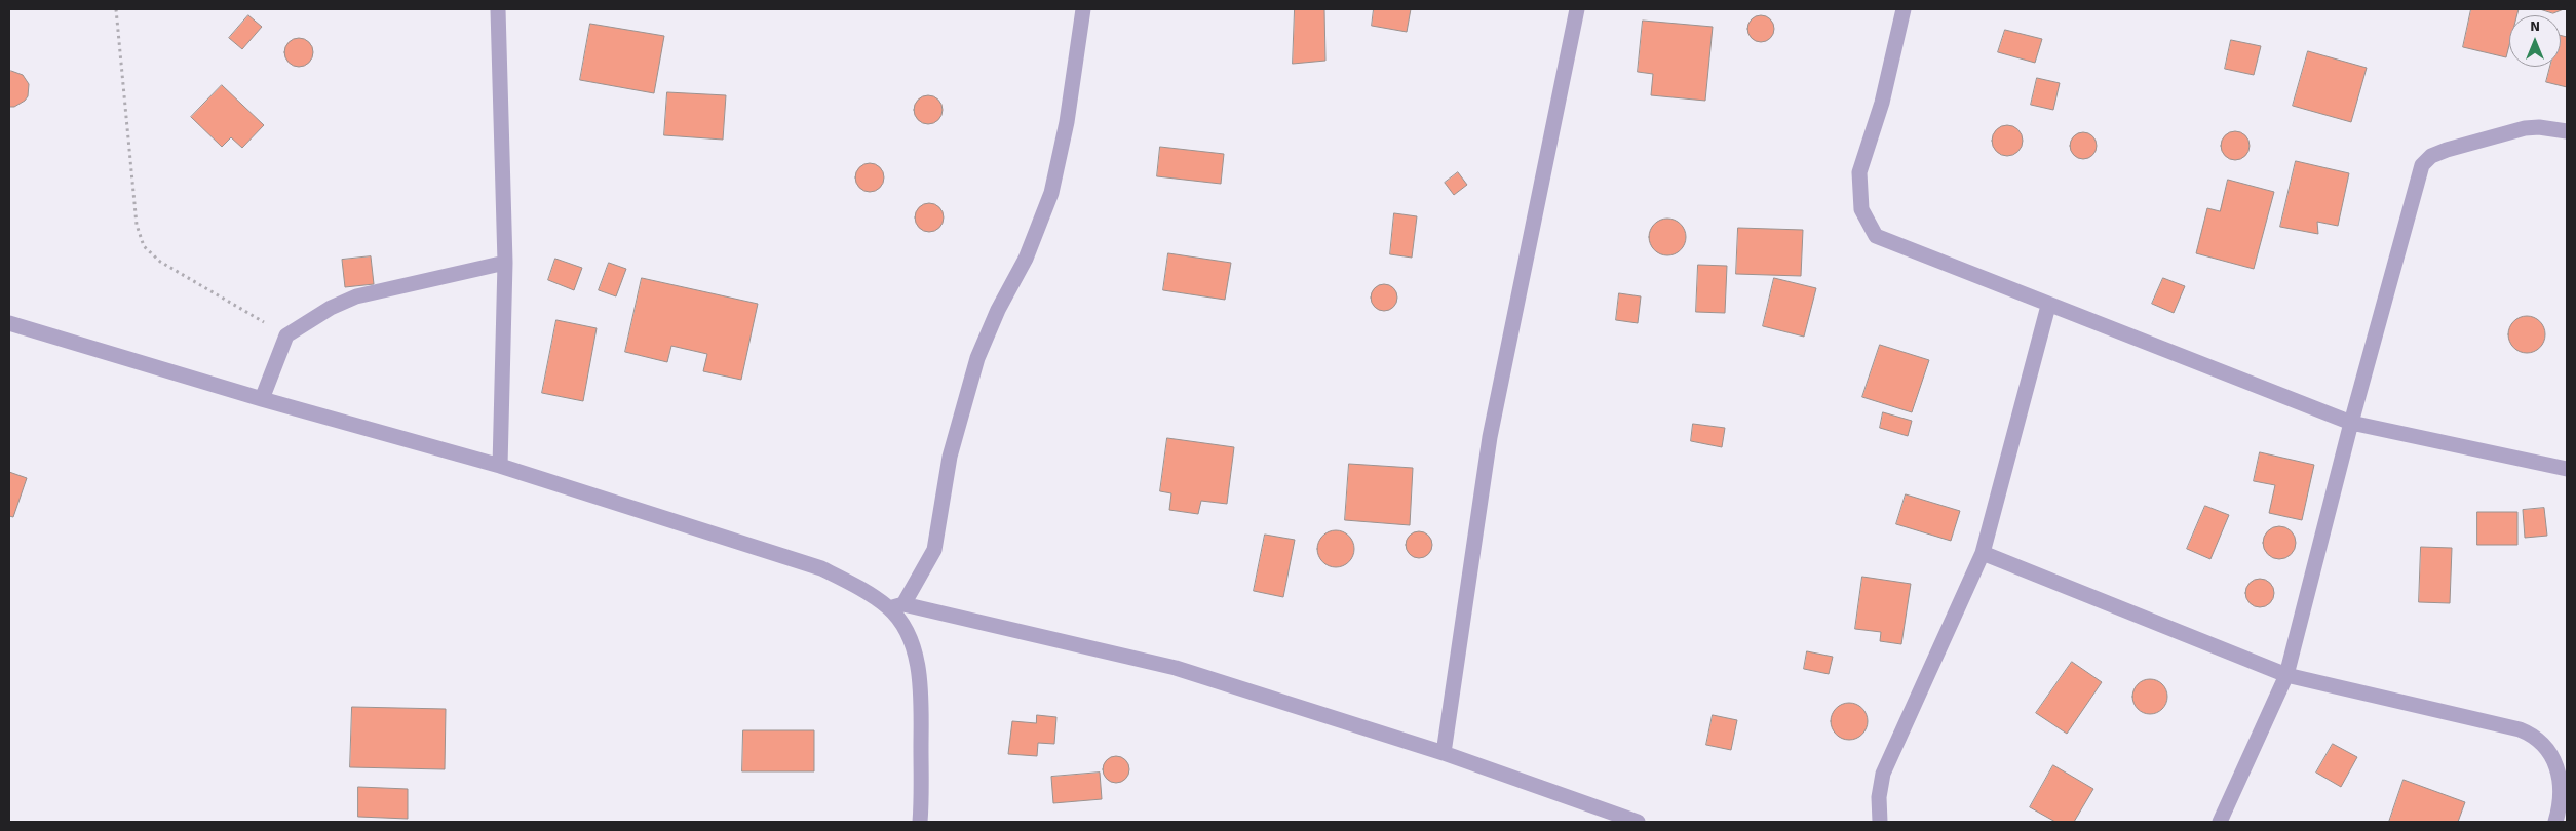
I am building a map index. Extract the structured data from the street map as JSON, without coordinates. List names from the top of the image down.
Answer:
{
  "north": "top"
}
